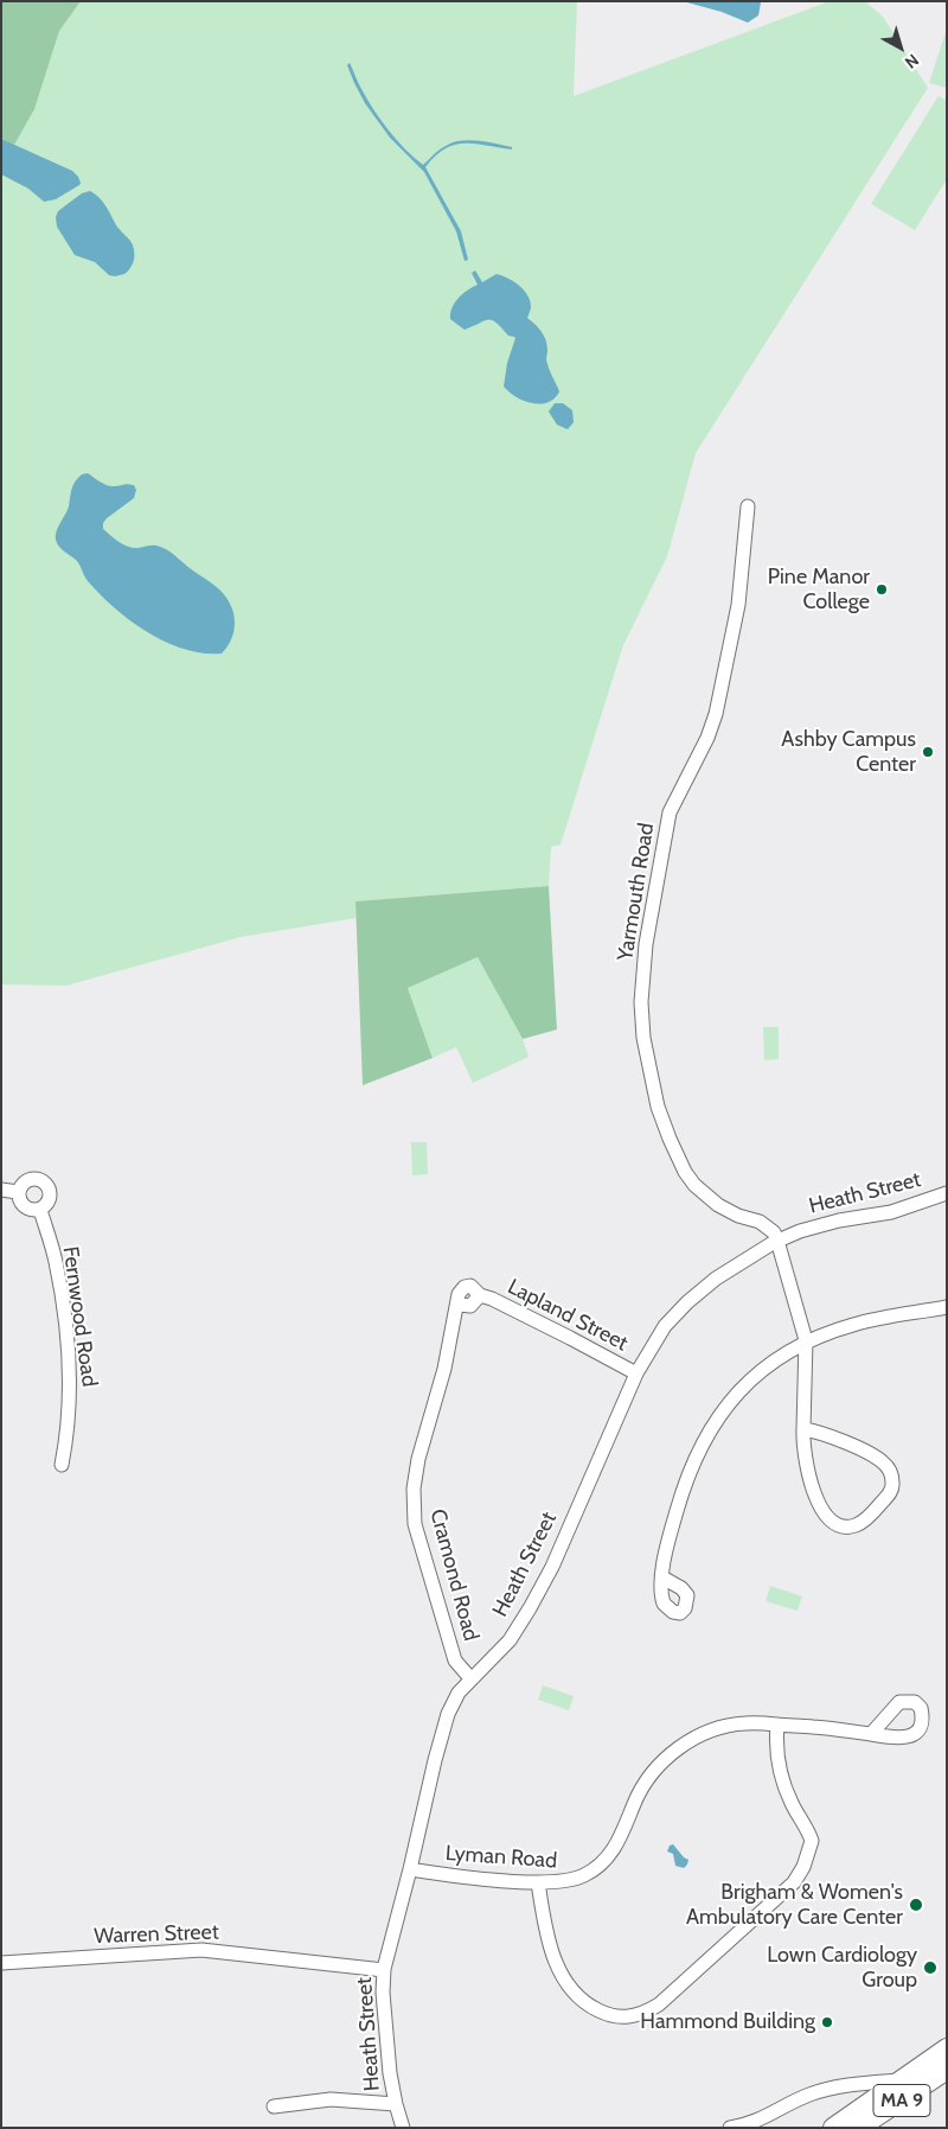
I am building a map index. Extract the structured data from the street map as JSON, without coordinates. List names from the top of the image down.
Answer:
{
  "streets": {
    "highway": ["MA 9"],
    "street": [
      "Yarmouth Road",
      "Heath Street",
      "Lapland Street",
      "Fernwood Road",
      "Cramond Road",
      "Lyman Road",
      "Warren Street"
    ]
  },
  "crossings": [
    ["Yarmouth Road", "Heath Street"],
    ["Heath Street", "Lapland Street"],
    ["Heath Street", "Cramond Road"],
    ["Heath Street", "Lyman Road"],
    ["Heath Street", "Warren Street"],
    ["Lapland Street", "Cramond Road"]
  ],
  "places": [
    "Pine Manor College",
    "Ashby Campus Center",
    "Brigham & Women's Ambulatory Care Center",
    "Lown Cardiology Group",
    "Hammond Building"
  ],
  "north": "bottom right"
}
